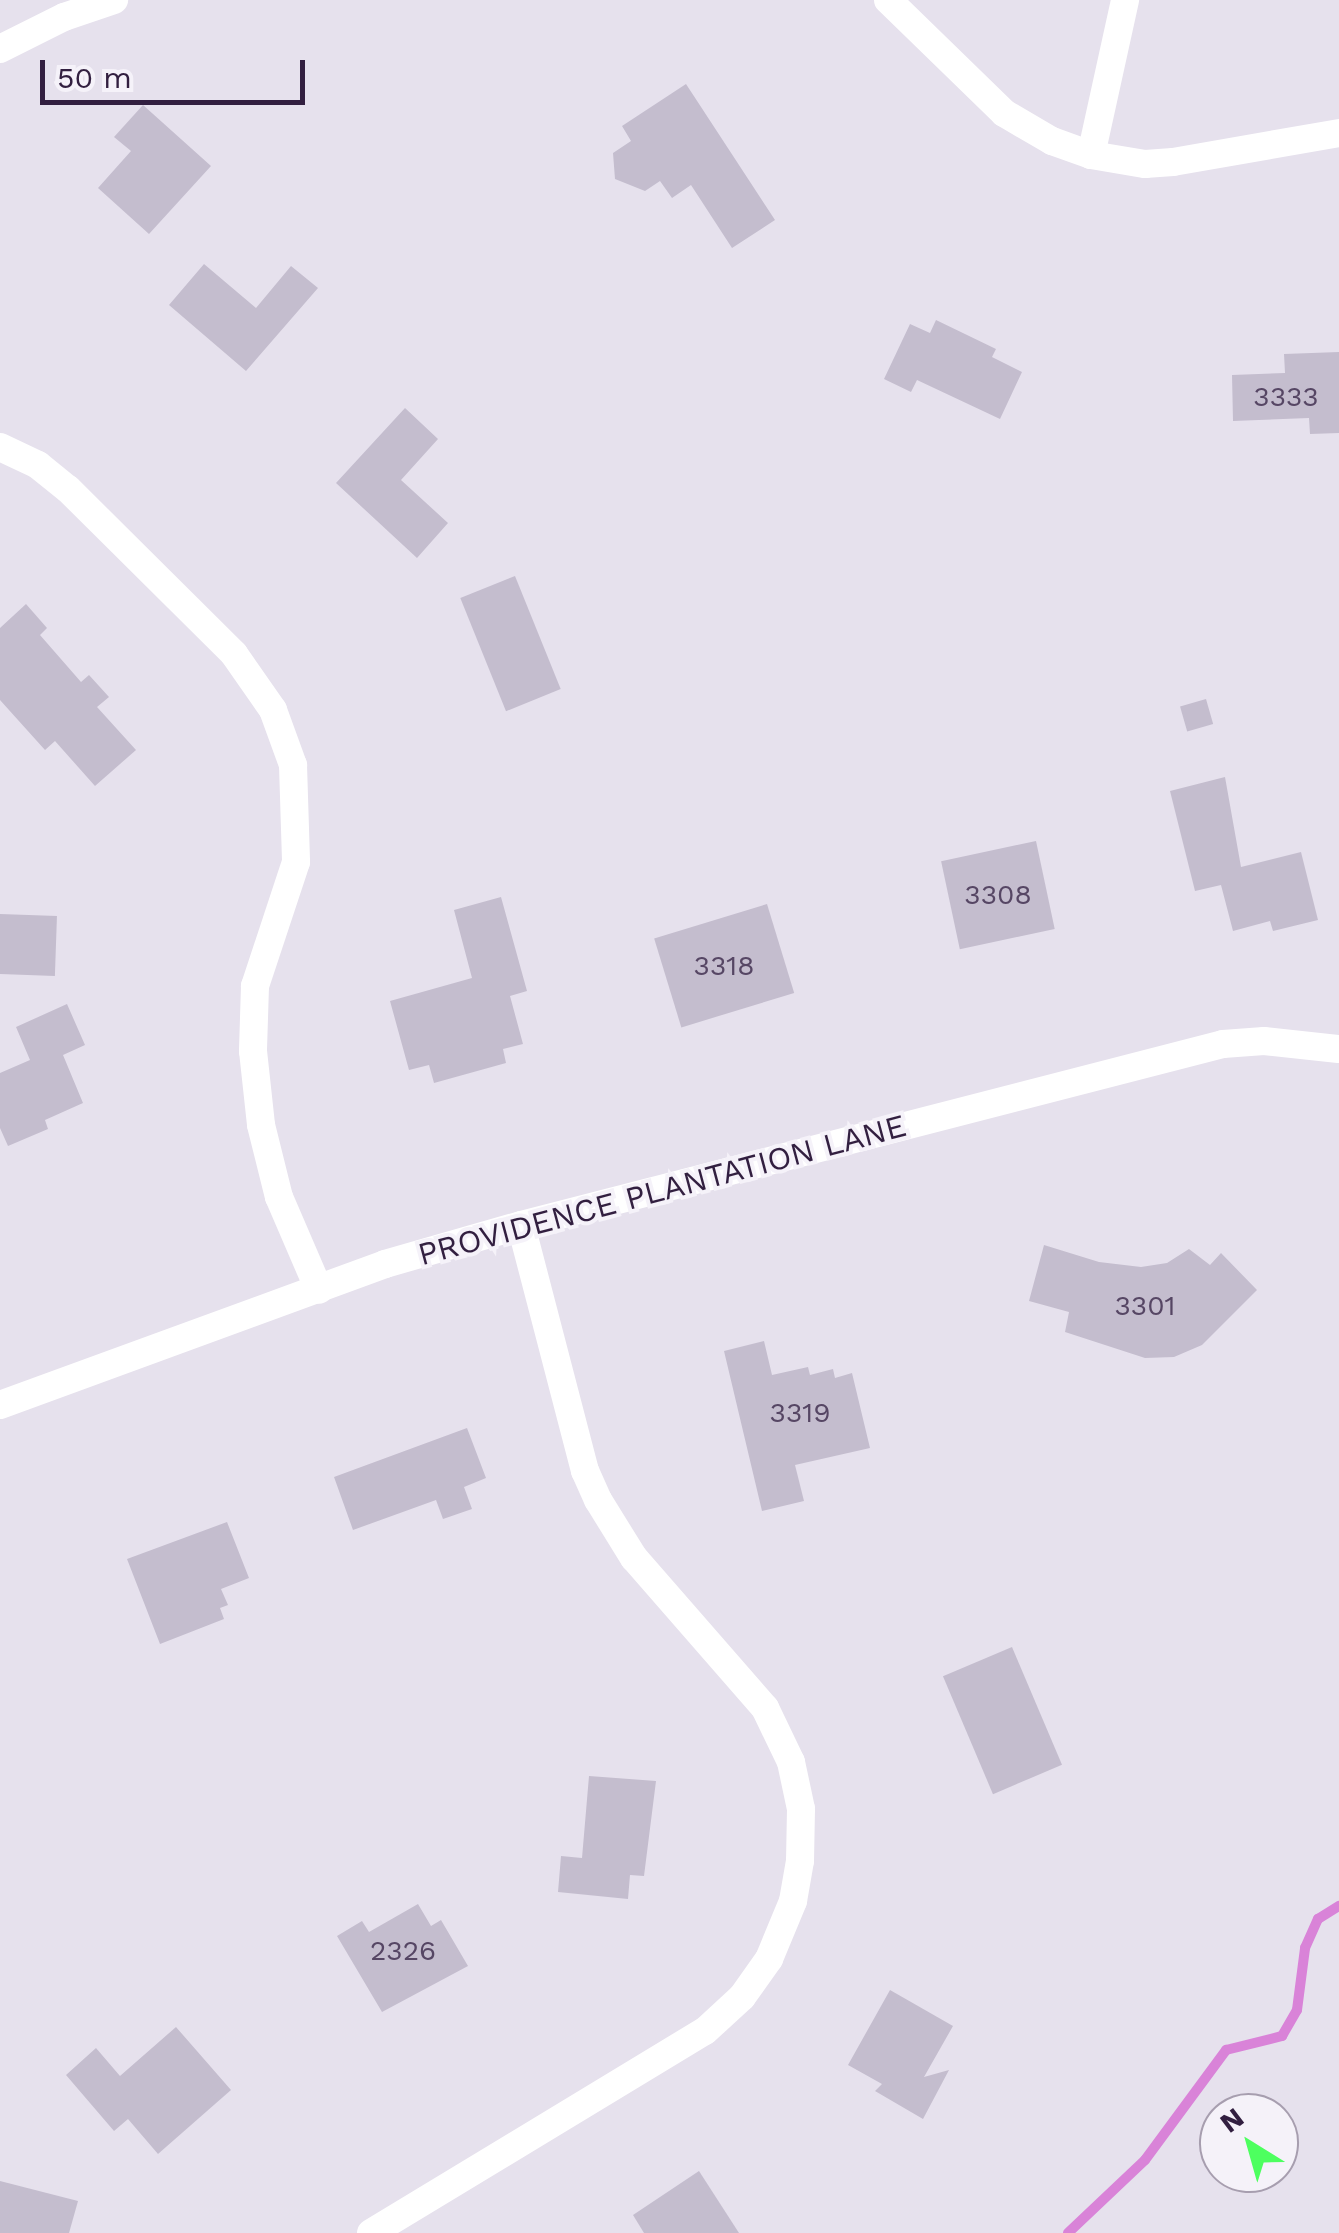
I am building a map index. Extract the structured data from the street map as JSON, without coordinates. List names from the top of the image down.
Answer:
{
  "streets": {
    "street": ["PROVIDENCE PLANTATION LANE"]
  },
  "house_numbers": [
    "3333",
    "3308",
    "3318",
    "3301",
    "3319",
    "2326"
  ],
  "scale_bar": "50 m",
  "north": "top left"
}
